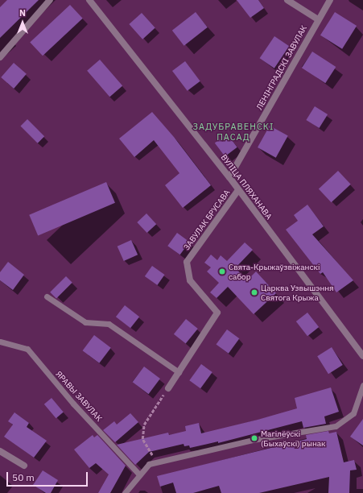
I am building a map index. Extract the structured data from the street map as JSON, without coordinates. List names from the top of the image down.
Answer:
{
  "streets": {
    "street": ["ЛЕНІНГРАДСКІ ЗАВУЛАК", "ВУЛІЦА ПЛЯХАНАВА", "ЗАВУЛАК БРУСАВА"],
    "lane": ["ЯРАВЫ ЗАВУЛАК"]
  },
  "crossings": [
    ["ЛЕНІНГРАДСКІ ЗАВУЛАК", "ВУЛІЦА ПЛЯХАНАВА"],
    ["ВУЛІЦА ПЛЯХАНАВА", "ЗАВУЛАК БРУСАВА"]
  ],
  "districts": ["ЗАДУБРАВЕНСКІ ПАСАД"],
  "places": ["Свята-Крыжаўзвіжанскі сабор", "Царква Узвышэння Святога Крыжа", "Магілёўскі (Быхаўскі) рынак"],
  "scale_bar": "50 m",
  "north": "top"
}
